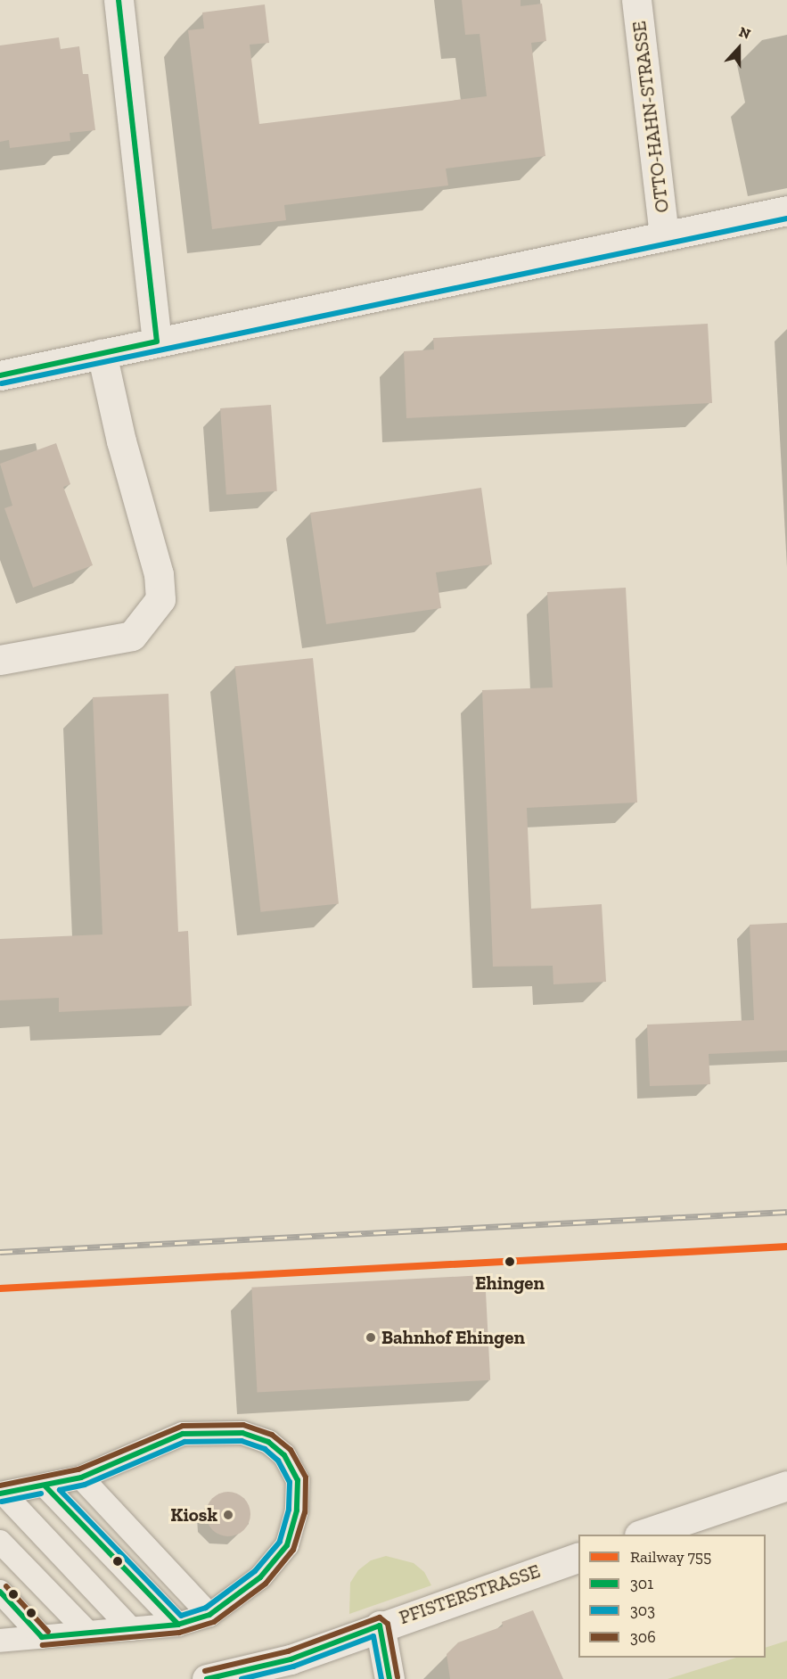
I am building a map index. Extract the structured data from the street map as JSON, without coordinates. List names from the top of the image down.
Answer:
{
  "streets": {
    "street": ["OTTO-HAHN-STRASSE", "PFISTERSTRASSE"]
  },
  "places": ["Ehingen", "Bahnhof Ehingen", "Kiosk"],
  "lines": [
    "transit line 301",
    "transit line 303",
    "rail line 755",
    "transit line 306"
  ],
  "legend": [
    "Railway 755",
    "301",
    "303",
    "306"
  ],
  "north": "top"
}
